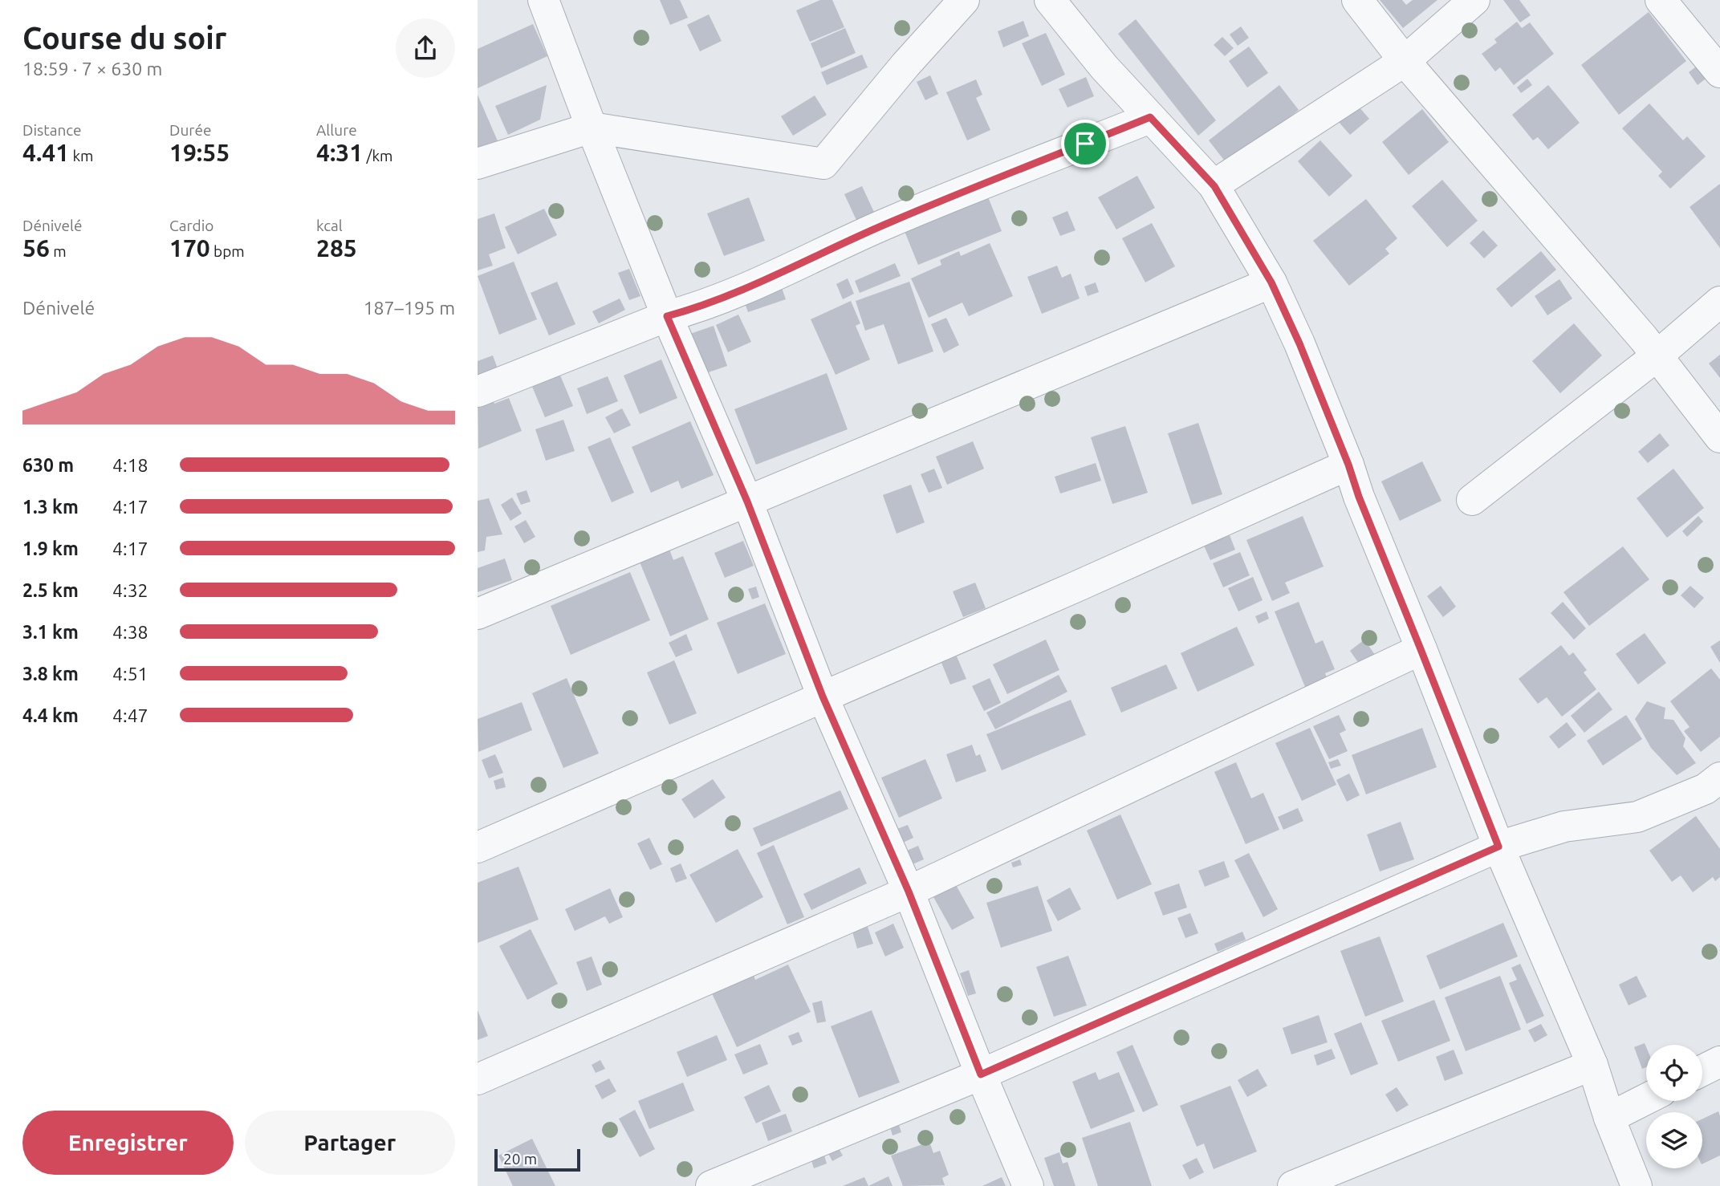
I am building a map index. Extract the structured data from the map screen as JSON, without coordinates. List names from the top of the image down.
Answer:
{
  "scale_bar": "20 m",
  "page": {
    "heading": ["Course du soir", "18:59 · 7 × 630 m"],
    "stats": [
      ["Distance", "4.41 km"],
      ["Durée", "19:55"],
      ["Allure", "4:31 /km"],
      ["Dénivelé", "56 m"],
      ["Cardio", "170 bpm"],
      ["kcal", "285"]
    ],
    "chart": ["Dénivelé", "187–195 m"],
    "list": [
      {
        "name": "630 m",
        "note": "4:18"
      },
      {
        "name": "1.3 km",
        "note": "4:17"
      },
      {
        "name": "1.9 km",
        "note": "4:17"
      },
      {
        "name": "2.5 km",
        "note": "4:32"
      },
      {
        "name": "3.1 km",
        "note": "4:38"
      },
      {
        "name": "3.8 km",
        "note": "4:51"
      },
      {
        "name": "4.4 km",
        "note": "4:47"
      }
    ],
    "buttons": ["Enregistrer", "Partager"],
    "scale": "20 m"
  }
}
